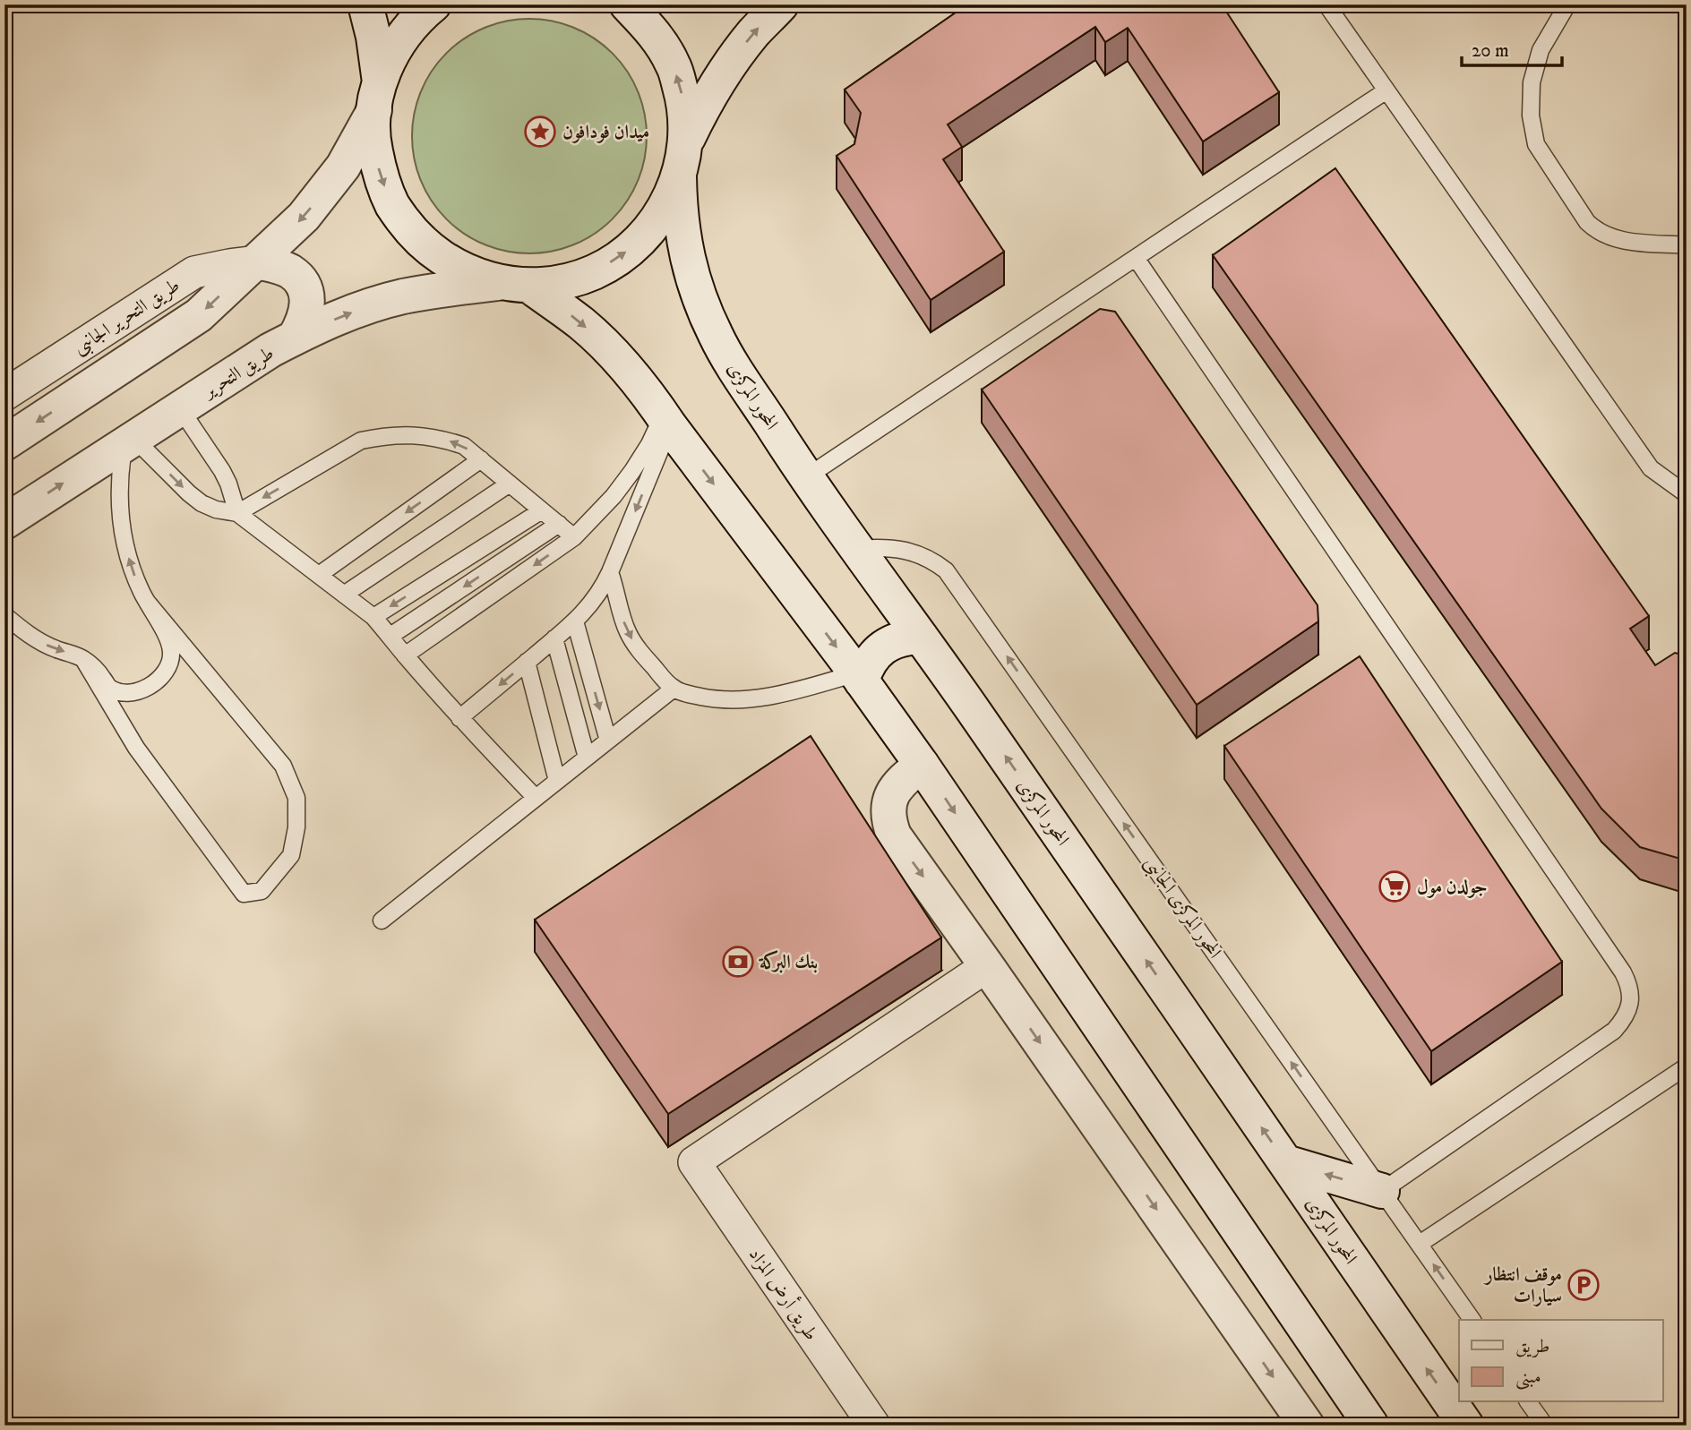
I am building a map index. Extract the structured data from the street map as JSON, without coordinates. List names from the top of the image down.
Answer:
{
  "streets": {
    "main road": ["طريق التحرير", "المحور المركزى"],
    "street": ["طريق التحرير الجانبى", "طريق أرض المزاد"],
    "lane": ["المحور المركزى الجانبى"]
  },
  "crossings": [
    ["المحور المركزى", "المحور المركزى الجانبى"]
  ],
  "one_way": ["طريق التحرير", "المحور المركزى الجانبى"],
  "places": {
    "place": ["ميدان فودافون"],
    "supermarket": ["جولدن مول"],
    "bank": ["بنك البركة"],
    "parking": ["موقف انتظار سيارات"]
  },
  "legend": ["طريق", "مبنى"],
  "scale_bar": "20 m"
}
